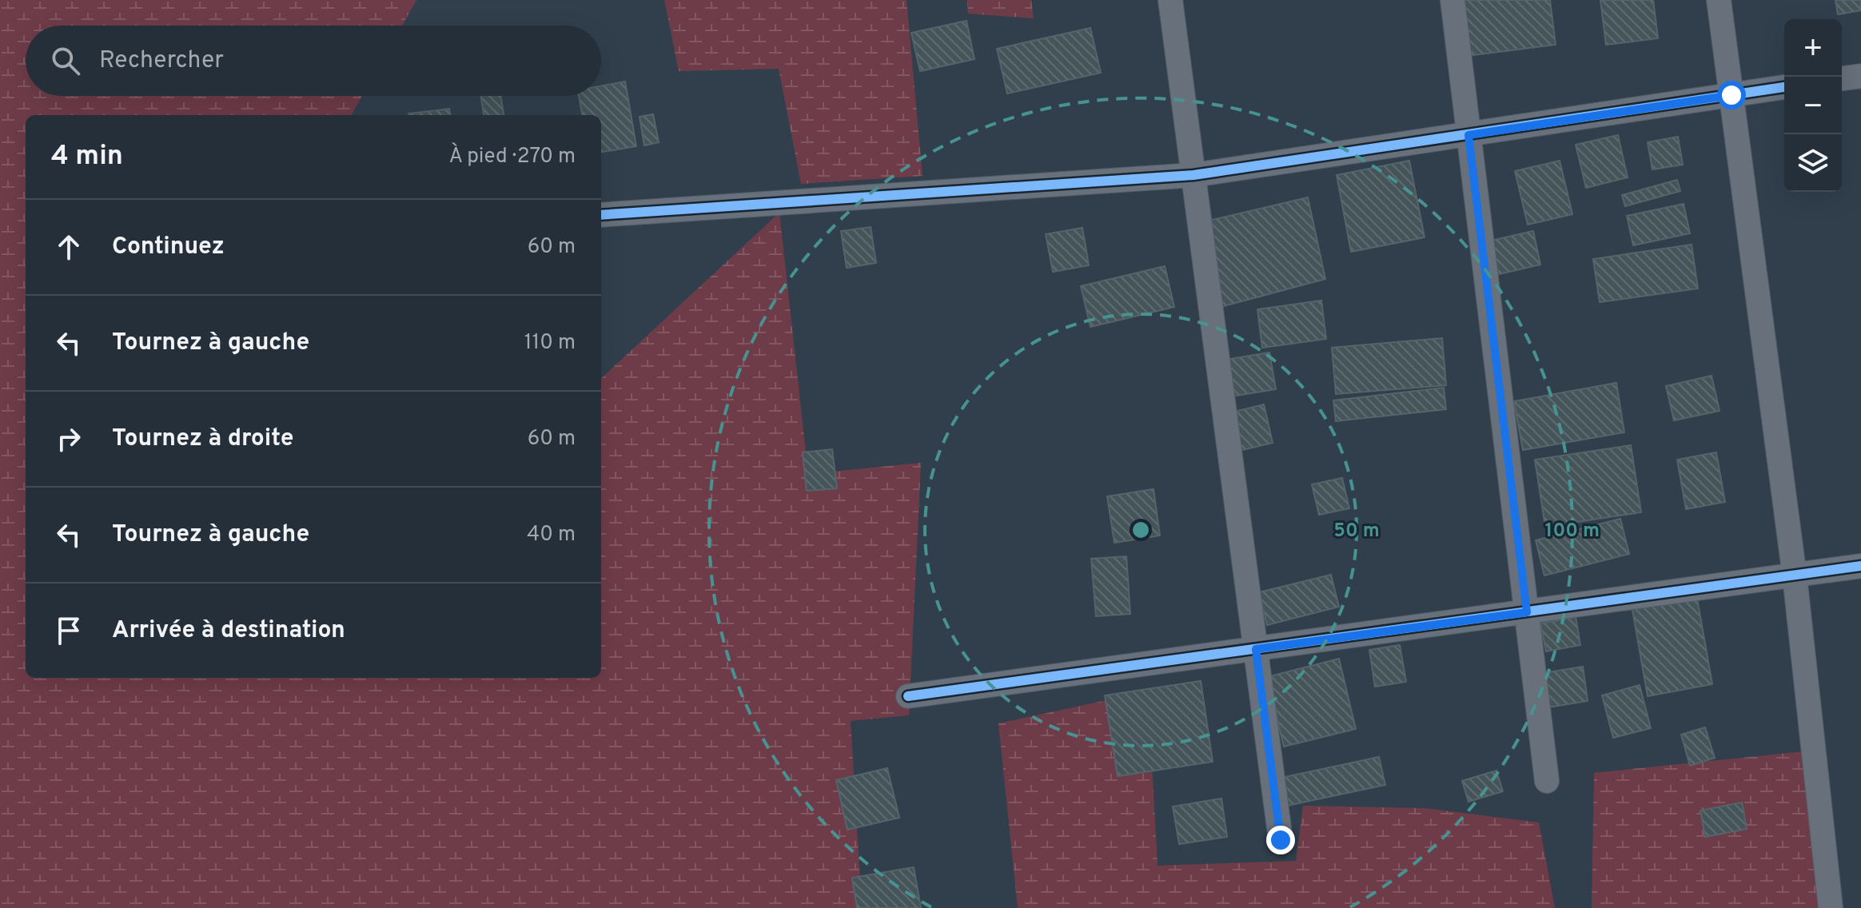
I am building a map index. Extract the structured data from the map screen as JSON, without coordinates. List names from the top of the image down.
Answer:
{
  "page": {
    "map_buttons": ["+", "−"],
    "search": "Rechercher",
    "heading": ["4 min", "À pied · 270 m"],
    "list": [
      ["Continuez", "60 m"],
      ["Tournez à gauche", "110 m"],
      ["Tournez à droite", "60 m"],
      ["Tournez à gauche", "40 m"],
      "Arrivée à destination"
    ]
  },
  "rings": ["50 m", "100 m"]
}
